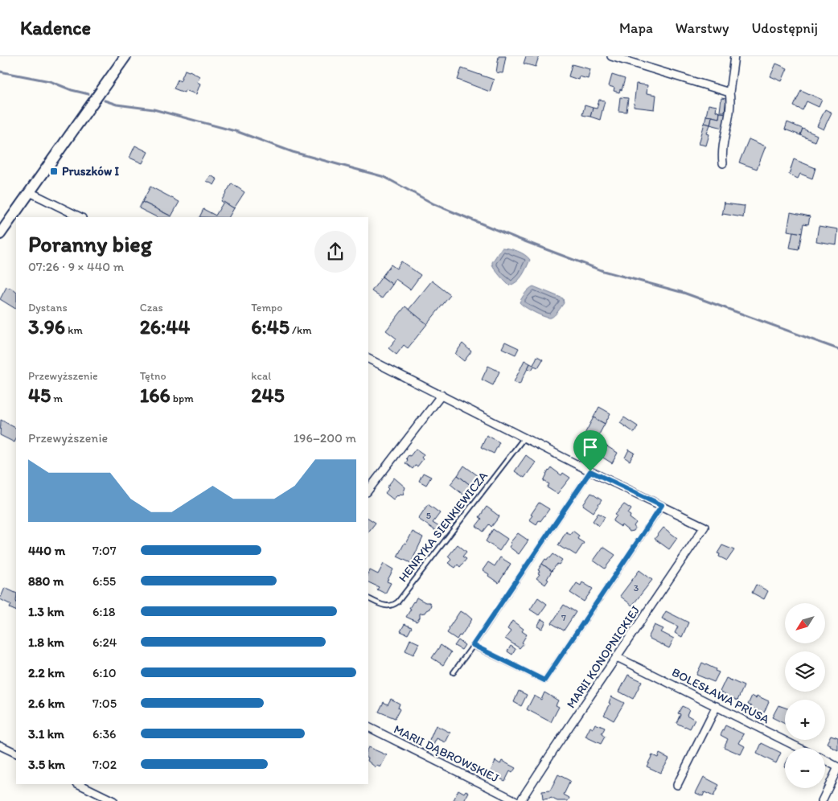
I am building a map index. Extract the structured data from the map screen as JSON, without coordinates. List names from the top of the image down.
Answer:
{
  "streets": {
    "street": ["MARII KONOPNICKIEJ", "BOLESŁAWA PRUSA", "MARII DĄBROWSKIEJ"],
    "lane": ["HENRYKA SIENKIEWICZA"]
  },
  "crossings": [
    ["MARII KONOPNICKIEJ", "BOLESŁAWA PRUSA"]
  ],
  "places": {
    "transit": ["Pruszków I"]
  },
  "house_numbers": ["5", "3", "7"],
  "north": "bottom left",
  "page": {
    "header": "Kadence",
    "nav": ["Mapa", "Warstwy", "Udostępnij"],
    "heading": ["Poranny bieg", "07:26 · 9 × 440 m"],
    "stats": [
      ["Dystans", "3.96 km"],
      ["Czas", "26:44"],
      ["Tempo", "6:45 /km"],
      ["Przewyższenie", "45 m"],
      ["Tętno", "166 bpm"],
      ["kcal", "245"]
    ],
    "chart": ["Przewyższenie", "196–200 m"],
    "list": [
      {
        "name": "440 m",
        "note": "7:07"
      },
      {
        "name": "880 m",
        "note": "6:55"
      },
      {
        "name": "1.3 km",
        "note": "6:18"
      },
      {
        "name": "1.8 km",
        "note": "6:24"
      },
      {
        "name": "2.2 km",
        "note": "6:10"
      },
      {
        "name": "2.6 km",
        "note": "7:05"
      },
      {
        "name": "3.1 km",
        "note": "6:36"
      },
      {
        "name": "3.5 km",
        "note": "7:02"
      }
    ],
    "map_buttons": ["+", "−"]
  }
}
